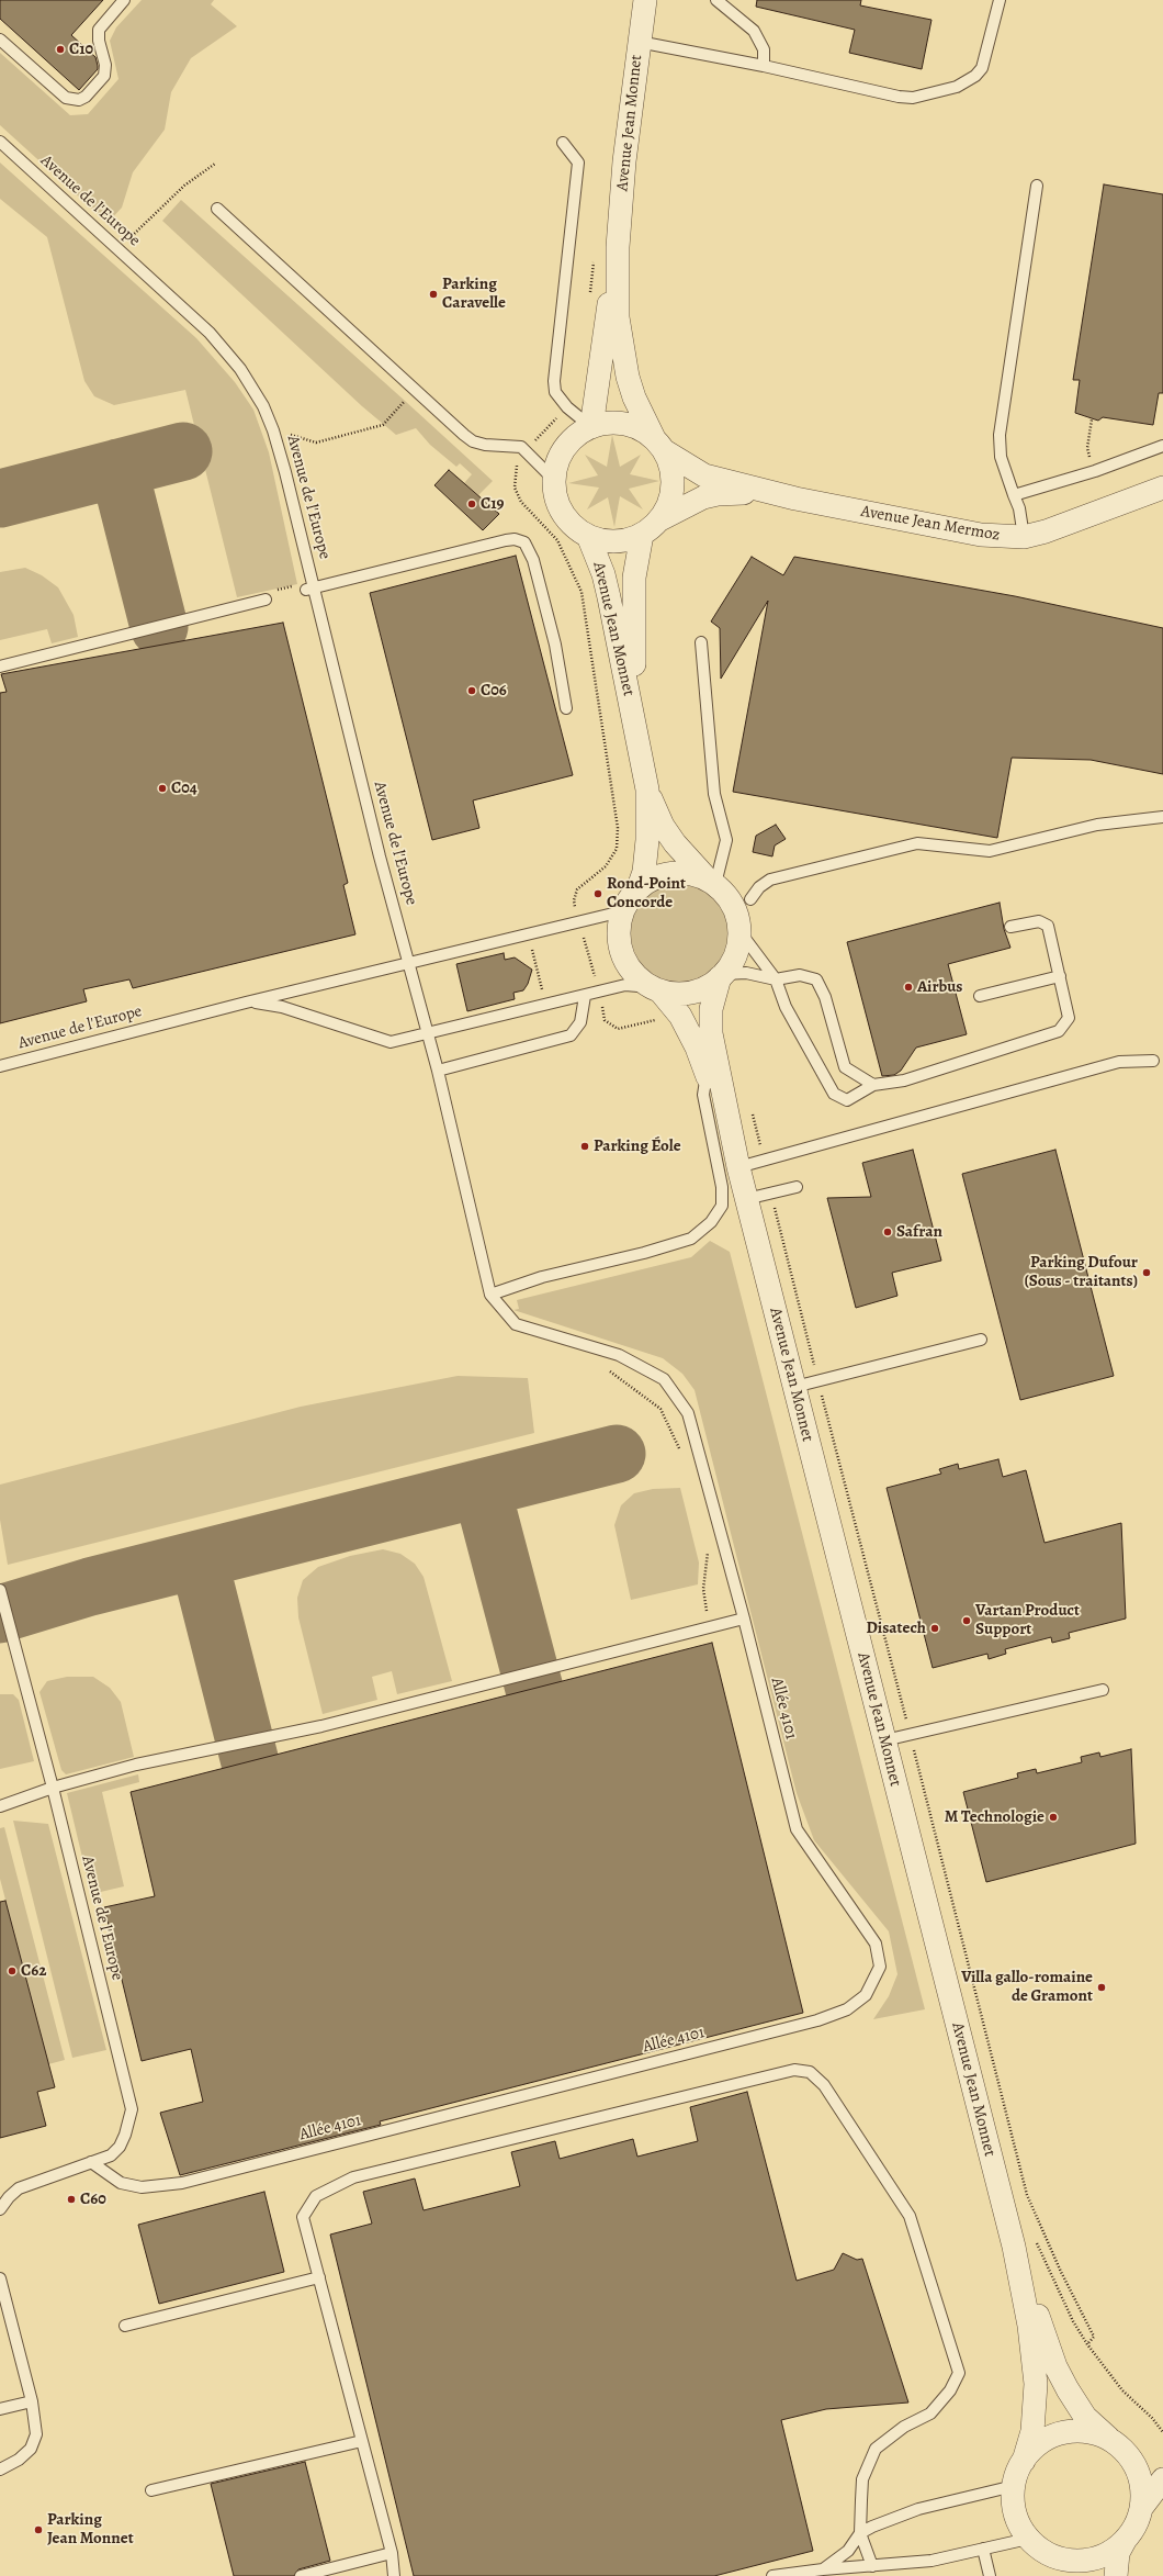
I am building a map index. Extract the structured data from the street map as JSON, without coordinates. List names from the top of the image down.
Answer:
{
  "streets": {
    "street": ["Avenue Jean Monnet", "Avenue Jean Mermoz"],
    "lane": ["Avenue de l'Europe", "Allée 4101"]
  },
  "crossings": [
    ["Avenue Jean Monnet", "Avenue de l'Europe"],
    ["Avenue Jean Monnet", "Avenue Jean Mermoz"],
    ["Avenue de l'Europe", "Allée 4101"]
  ],
  "places": [
    "C10",
    "Parking Caravelle",
    "C19",
    "C06",
    "C04",
    "Rond-Point Concorde",
    "Airbus",
    "Parking Éole",
    "Safran",
    "Parking Dufour (Sous - traitants)",
    "Vartan Product Support",
    "Disatech",
    "M Technologie",
    "C62",
    "Villa gallo-romaine de Gramont",
    "C60",
    "Parking Jean Monnet"
  ]
}
